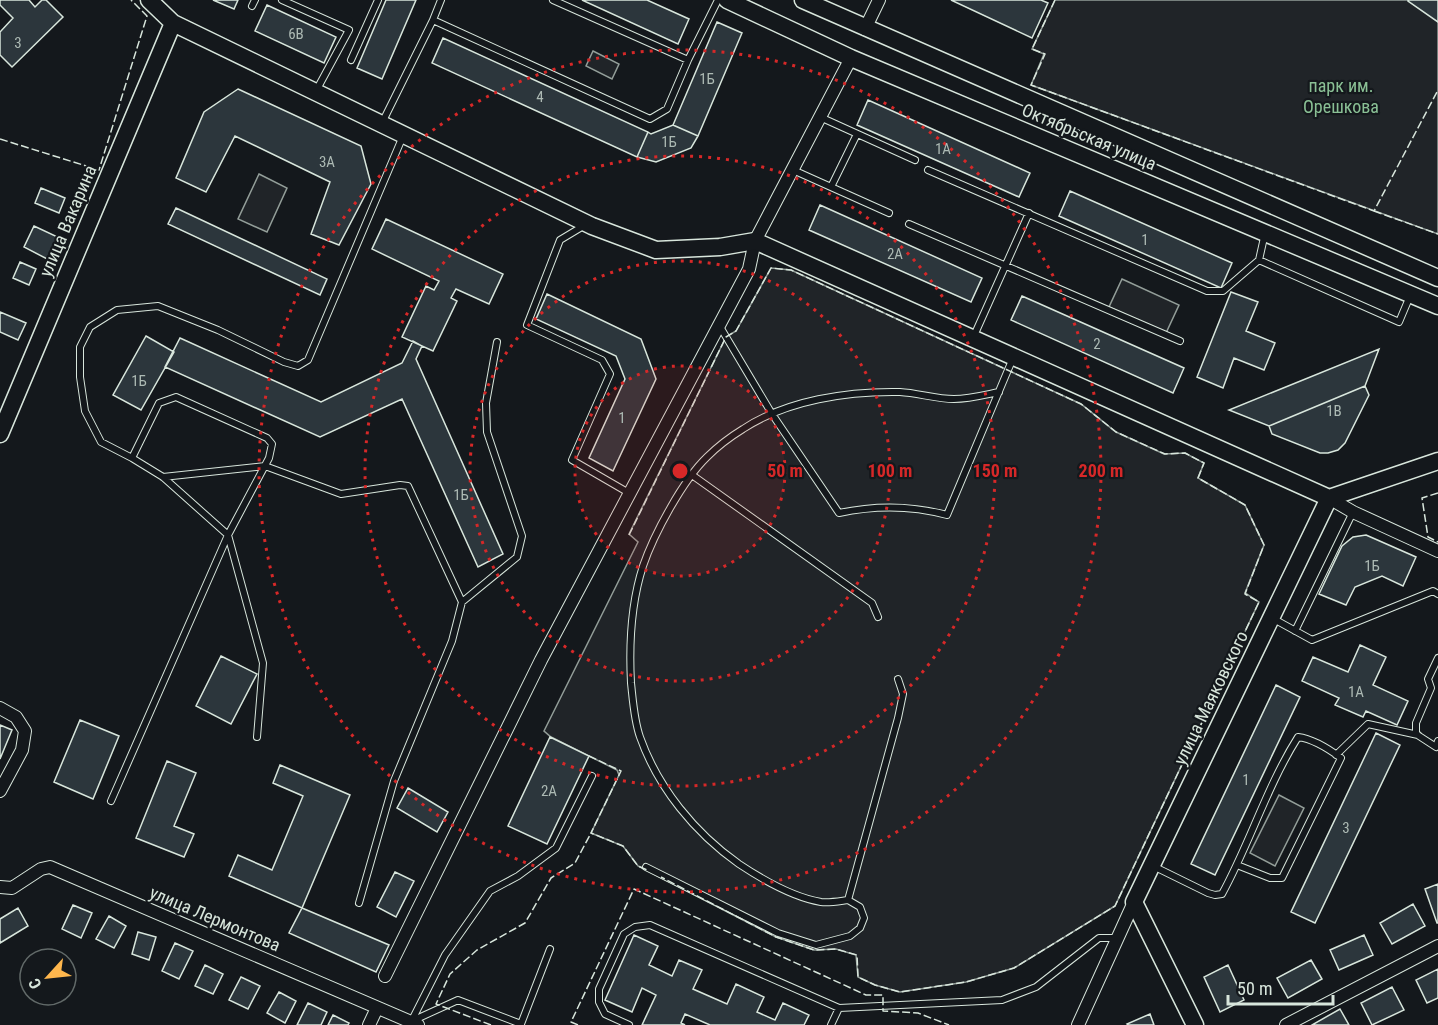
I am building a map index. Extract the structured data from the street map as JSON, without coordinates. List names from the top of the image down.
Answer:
{
  "streets": {
    "street": [
      "Октябрьская улица",
      "улица Вакарина",
      "улица Маяковского",
      "улица Лермонтова"
    ]
  },
  "parks": ["парк им. Орешкова"],
  "house_numbers": [
    "6В",
    "3",
    "1Б",
    "4",
    "1Б",
    "1А",
    "3А",
    "1",
    "2А",
    "2",
    "1Б",
    "1В",
    "1",
    "1Б",
    "1Б",
    "1А",
    "1",
    "2А",
    "3"
  ],
  "scale_bar": "50 m",
  "north": "bottom left",
  "rings": [
    "50 m",
    "100 m",
    "150 m",
    "200 m"
  ]
}
